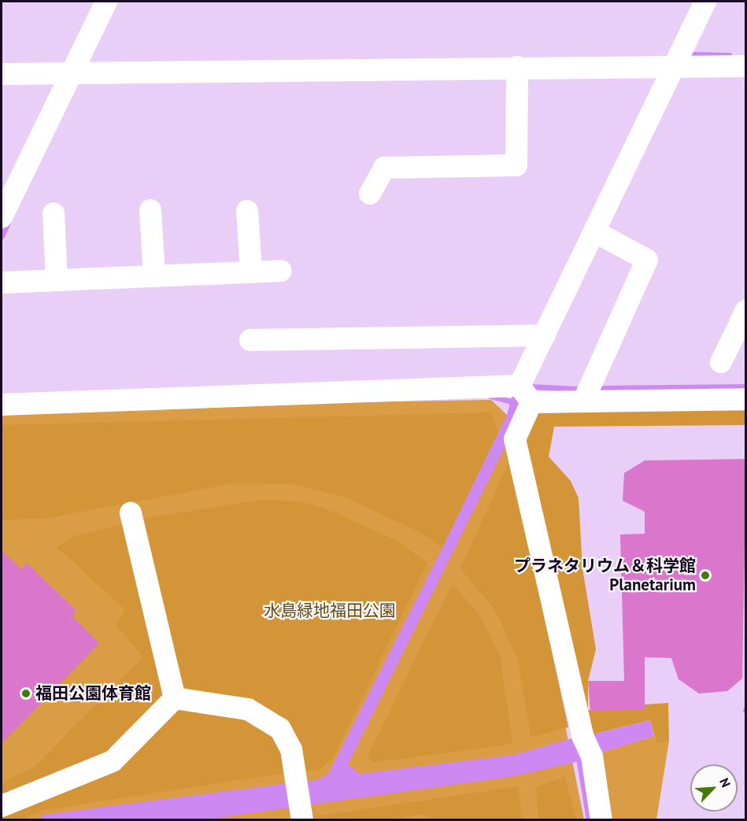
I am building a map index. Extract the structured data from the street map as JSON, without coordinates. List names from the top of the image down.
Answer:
{
  "parks": ["水島緑地福田公園"],
  "places": ["プラネタリウム＆科学館 Planetarium", "福田公園体育館"],
  "north": "top right"
}
